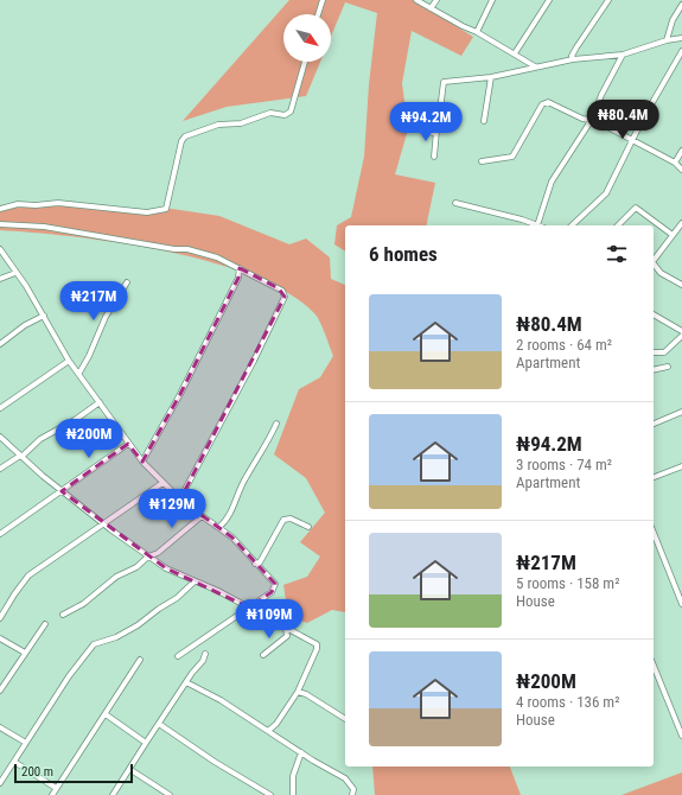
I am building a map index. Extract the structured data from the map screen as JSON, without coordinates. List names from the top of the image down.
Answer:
{
  "scale_bar": "200 m",
  "north": "bottom right",
  "page": {
    "price": [
      "₦80.4M",
      "₦94.2M",
      "₦217M",
      "₦200M",
      "₦129M",
      "₦109M"
    ],
    "heading": "6 homes",
    "list": [
      {
        "name": "₦80.4M",
        "note": "2 rooms · 64 m² · Apartment"
      },
      {
        "name": "₦94.2M",
        "note": "3 rooms · 74 m² · Apartment"
      },
      {
        "name": "₦217M",
        "note": "5 rooms · 158 m² · House"
      },
      {
        "name": "₦200M",
        "note": "4 rooms · 136 m² · House"
      }
    ],
    "scale": "200 m"
  }
}
